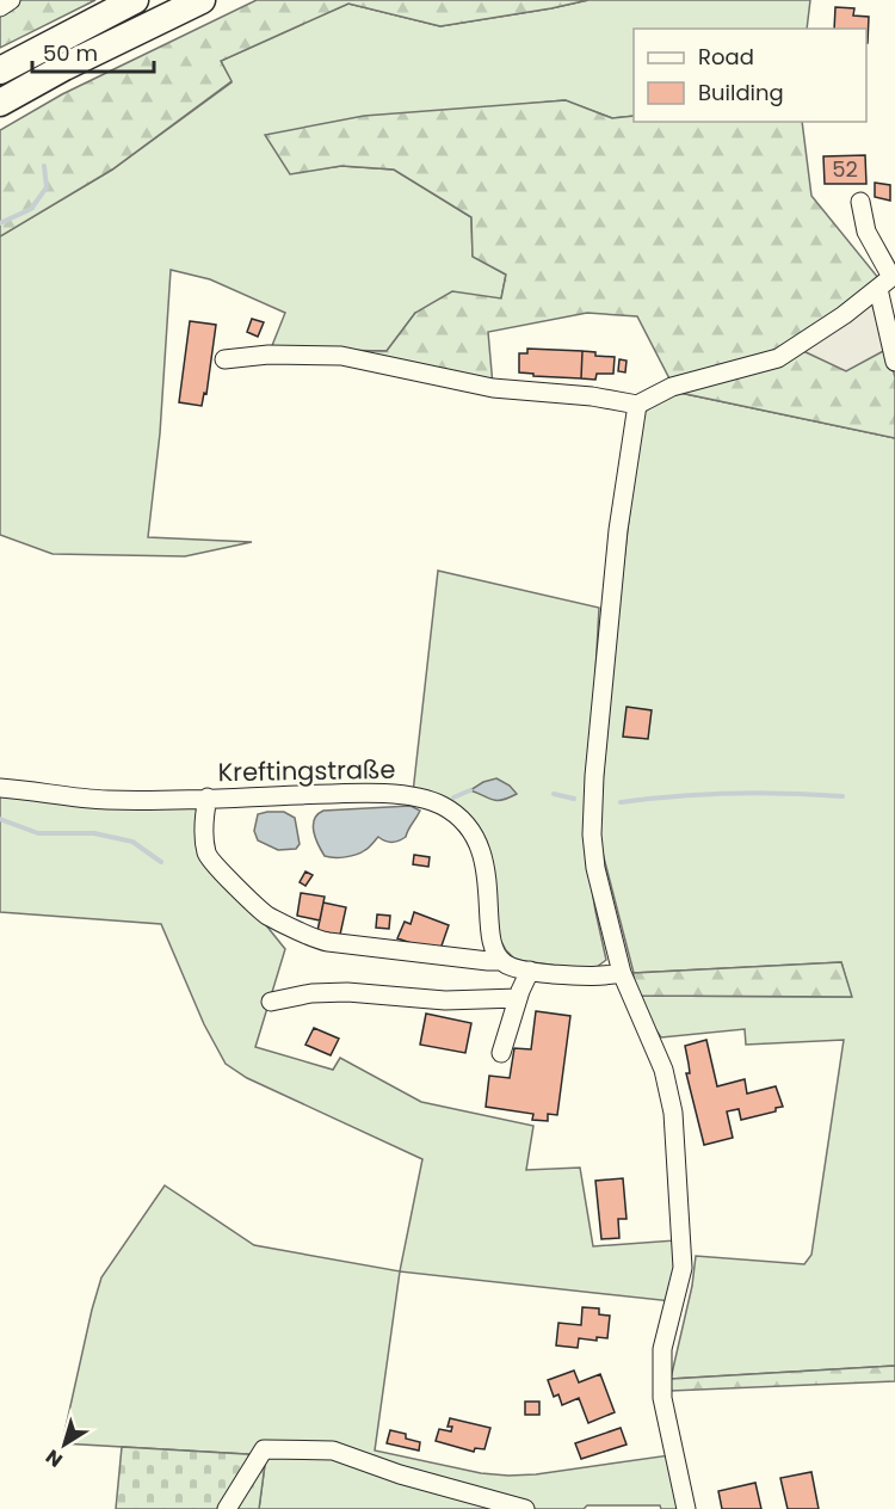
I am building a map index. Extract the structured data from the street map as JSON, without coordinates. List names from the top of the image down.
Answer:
{
  "streets": {
    "street": ["Kreftingstraße"]
  },
  "house_numbers": ["52"],
  "legend": ["Road", "Building"],
  "scale_bar": "50 m",
  "north": "bottom left"
}
